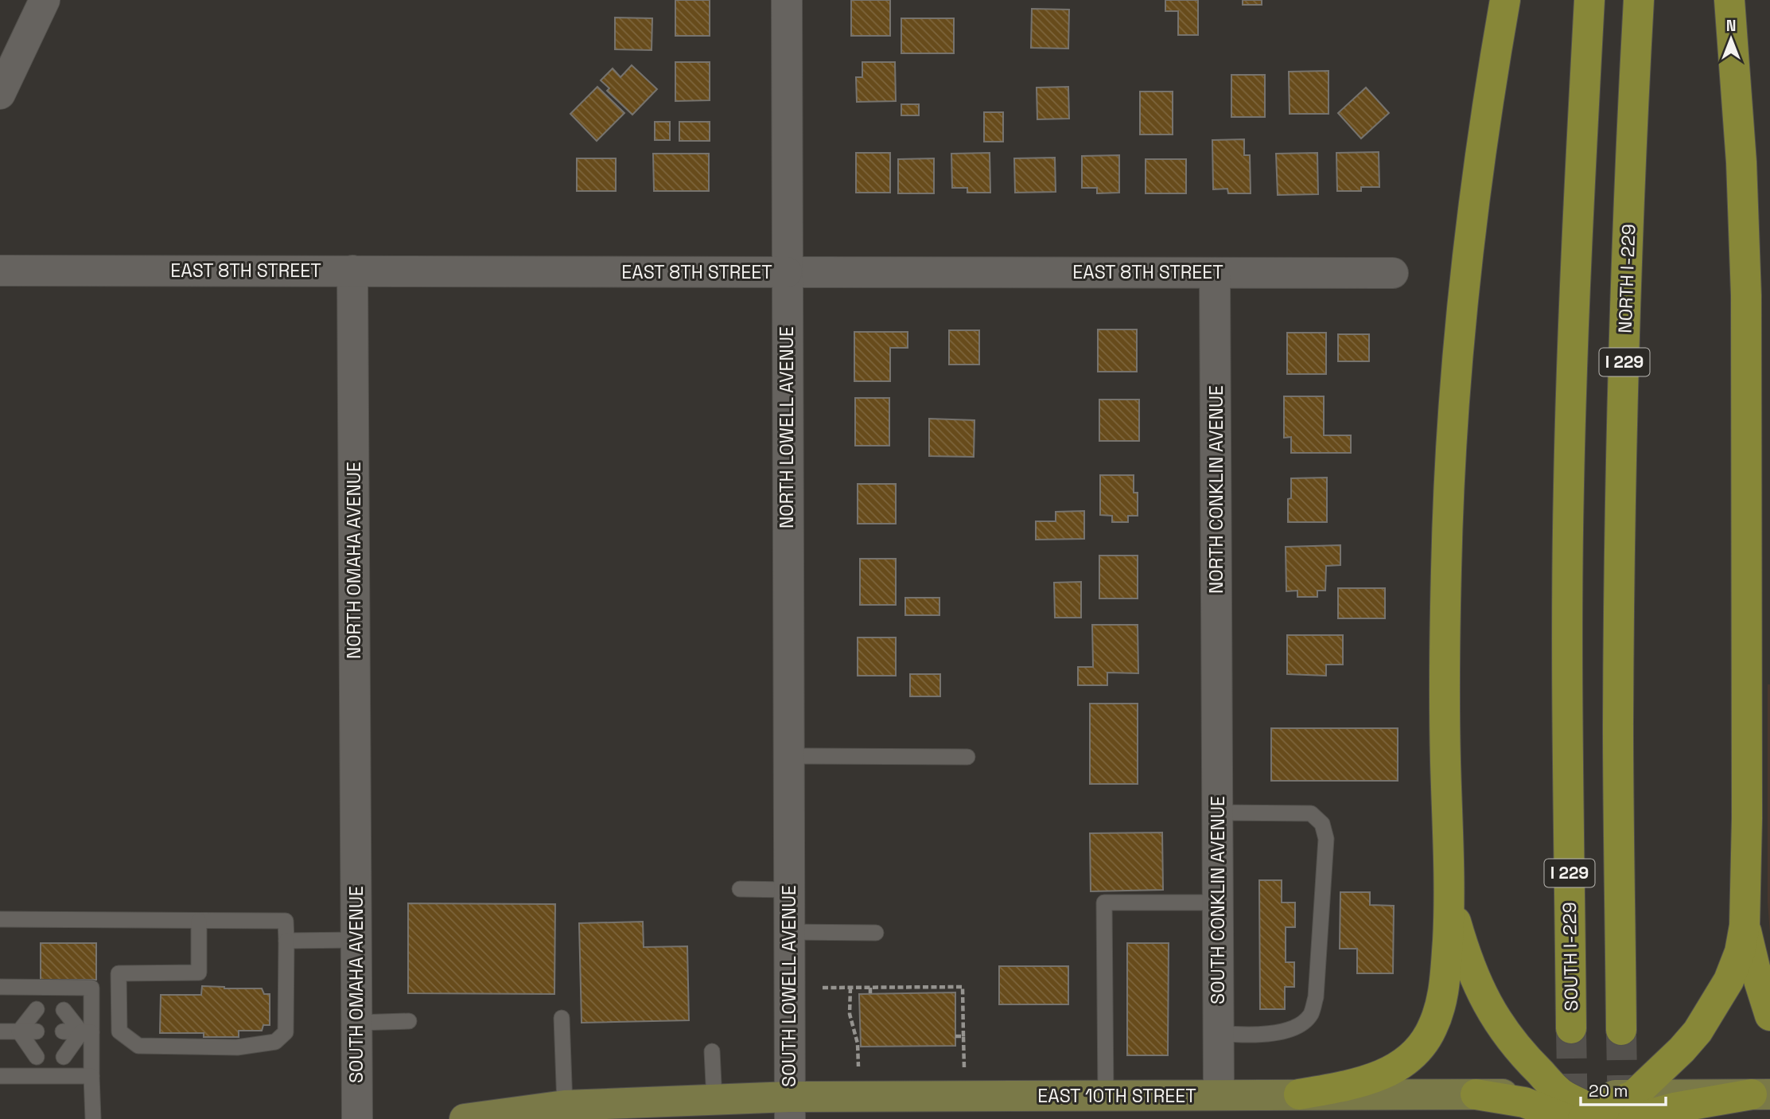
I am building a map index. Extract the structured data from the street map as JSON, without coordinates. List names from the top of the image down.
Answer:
{
  "streets": {
    "highway": ["NORTH I-229", "I 229", "SOUTH I-229"],
    "main road": ["EAST 10TH STREET"],
    "street": [
      "EAST 8TH STREET",
      "NORTH LOWELL AVENUE",
      "NORTH CONKLIN AVENUE",
      "NORTH OMAHA AVENUE",
      "SOUTH CONKLIN AVENUE",
      "SOUTH OMAHA AVENUE",
      "SOUTH LOWELL AVENUE"
    ]
  },
  "crossings": [
    ["EAST 8TH STREET", "NORTH LOWELL AVENUE"],
    ["EAST 8TH STREET", "NORTH CONKLIN AVENUE"],
    ["EAST 8TH STREET", "NORTH OMAHA AVENUE"],
    ["NORTH LOWELL AVENUE", "SOUTH LOWELL AVENUE"],
    ["NORTH CONKLIN AVENUE", "SOUTH CONKLIN AVENUE"],
    ["NORTH OMAHA AVENUE", "SOUTH OMAHA AVENUE"],
    ["SOUTH CONKLIN AVENUE", "EAST 10TH STREET"],
    ["SOUTH LOWELL AVENUE", "EAST 10TH STREET"]
  ],
  "scale_bar": "20 m",
  "north": "top"
}
